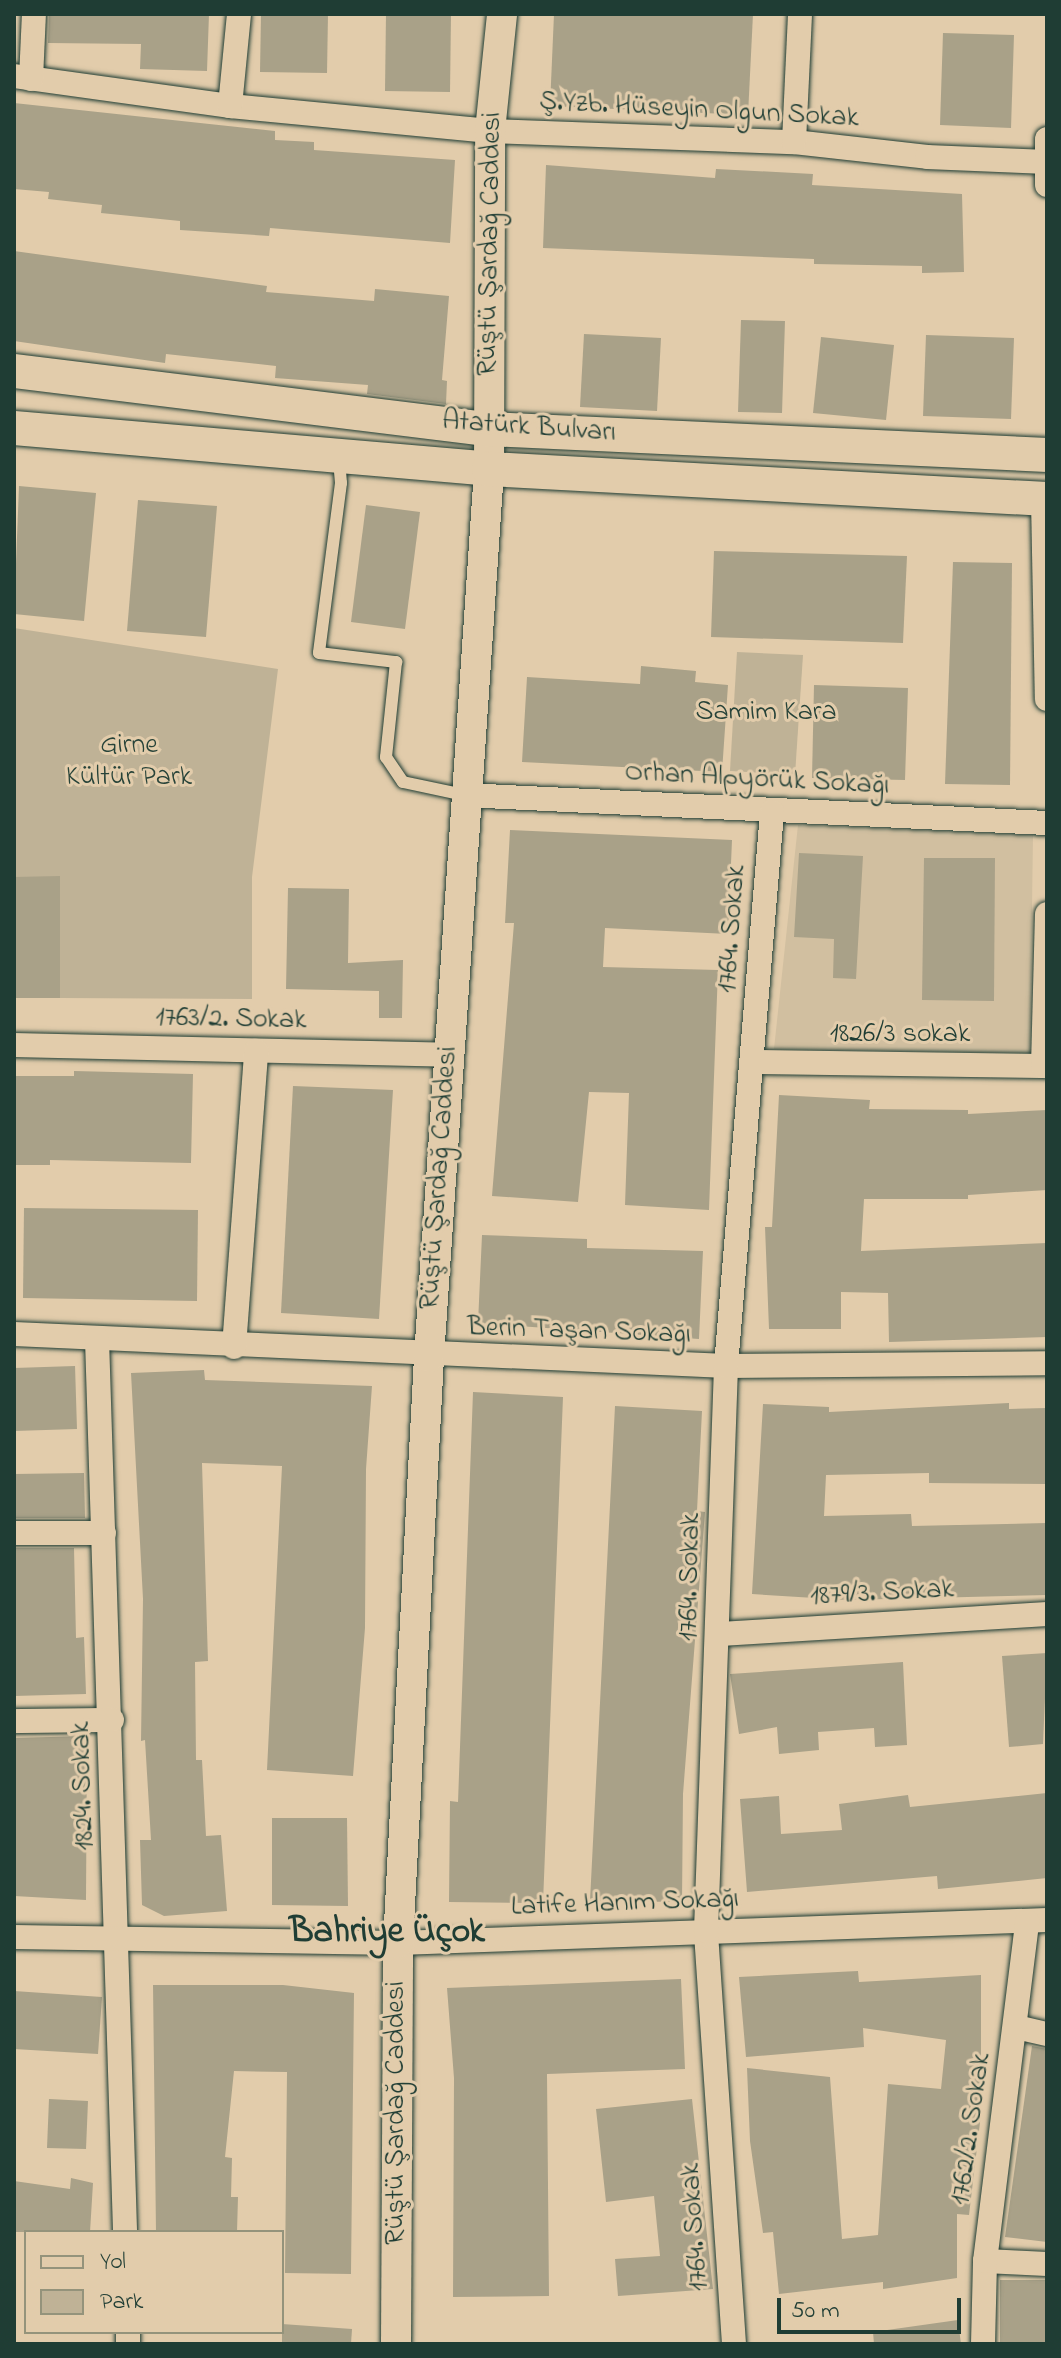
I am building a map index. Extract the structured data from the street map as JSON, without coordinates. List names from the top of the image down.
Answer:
{
  "streets": {
    "main road": ["Atatürk Bulvarı"],
    "street": [
      "Ş.Yzb. Hüseyin Olgun Sokak",
      "Rüştü Şardağ Caddesi",
      "Orhan Alpyörük Sokağı",
      "1764. Sokak",
      "1763/2. Sokak",
      "1826/3 sokak",
      "Berin Taşan Sokağı",
      "1879/3. Sokak",
      "1824. Sokak",
      "Latife Hanım Sokağı",
      "1762/2. Sokak"
    ]
  },
  "crossings": [
    ["Ş.Yzb. Hüseyin Olgun Sokak", "Rüştü Şardağ Caddesi"],
    ["Rüştü Şardağ Caddesi", "Atatürk Bulvarı"],
    ["Rüştü Şardağ Caddesi", "Orhan Alpyörük Sokağı"],
    ["Rüştü Şardağ Caddesi", "1763/2. Sokak"],
    ["Rüştü Şardağ Caddesi", "Berin Taşan Sokağı"],
    ["Rüştü Şardağ Caddesi", "Latife Hanım Sokağı"],
    ["Orhan Alpyörük Sokağı", "1764. Sokak"],
    ["1764. Sokak", "1826/3 sokak"],
    ["1764. Sokak", "Berin Taşan Sokağı"],
    ["1764. Sokak", "1879/3. Sokak"],
    ["1764. Sokak", "Latife Hanım Sokağı"],
    ["Berin Taşan Sokağı", "1824. Sokak"],
    ["1824. Sokak", "Latife Hanım Sokağı"],
    ["Latife Hanım Sokağı", "1762/2. Sokak"]
  ],
  "districts": ["Bahriye Üçok"],
  "parks": ["Samim Kara", "Girne Kültür Park"],
  "legend": ["Yol", "Park"],
  "scale_bar": "50 m"
}
